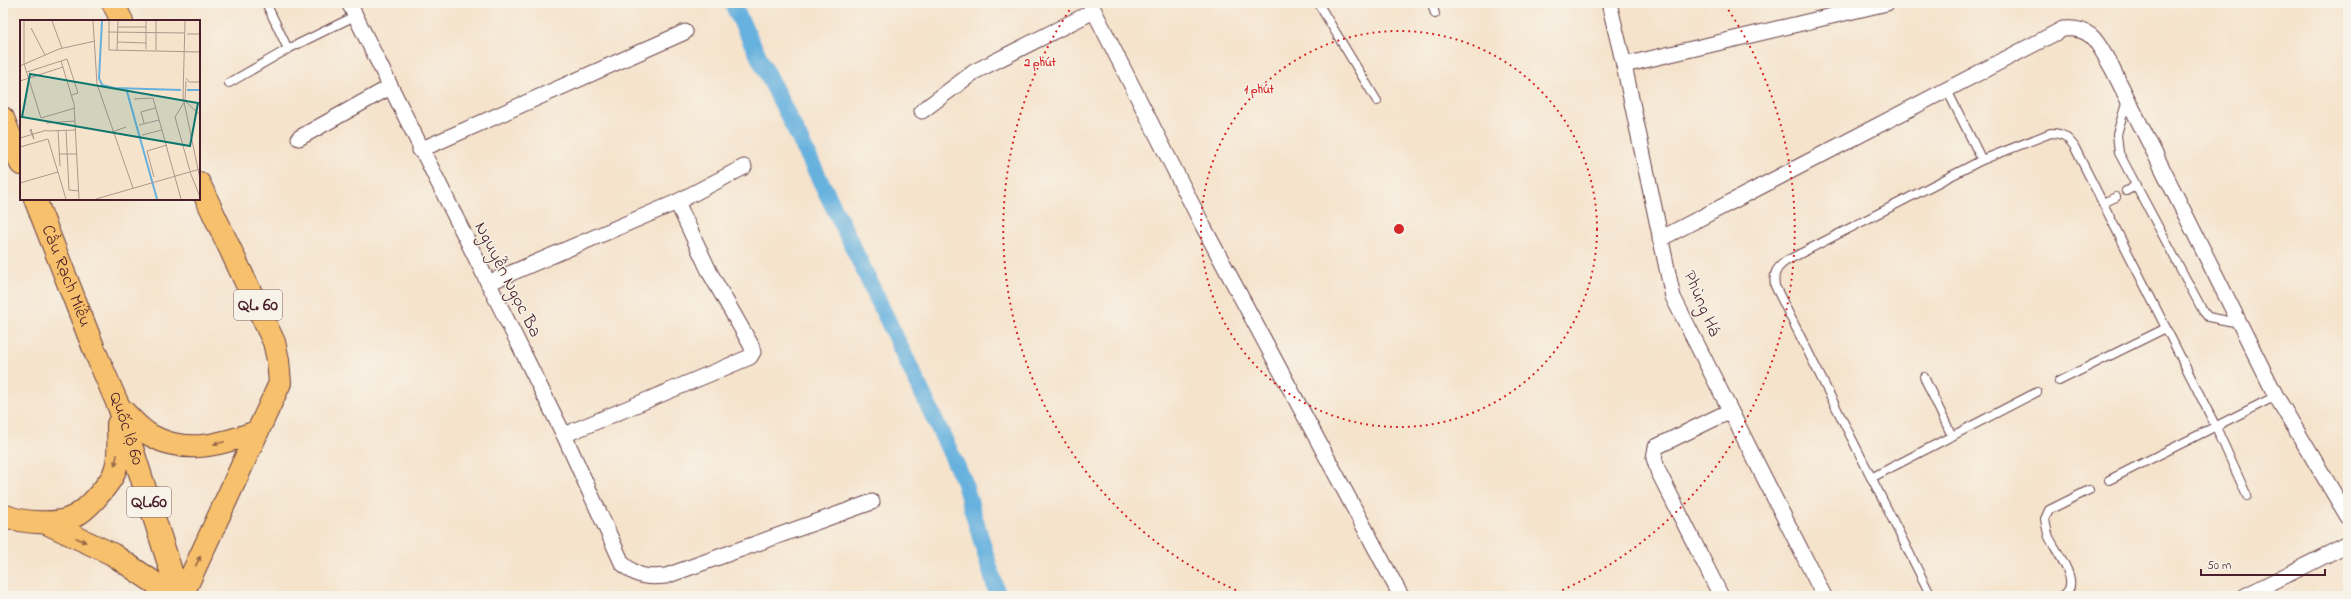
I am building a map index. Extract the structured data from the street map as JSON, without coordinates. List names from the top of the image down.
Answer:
{
  "streets": {
    "highway": [
      "Cầu Rạch Miễu",
      "QL. 60",
      "Quốc lộ 60",
      "QL.60"
    ],
    "street": ["Nguyễn Ngọc Ba", "Phùng Há"]
  },
  "crossings": [
    ["Cầu Rạch Miễu", "Quốc lộ 60"]
  ],
  "scale_bar": "50 m",
  "rings": ["2 phút", "1 phút"]
}
